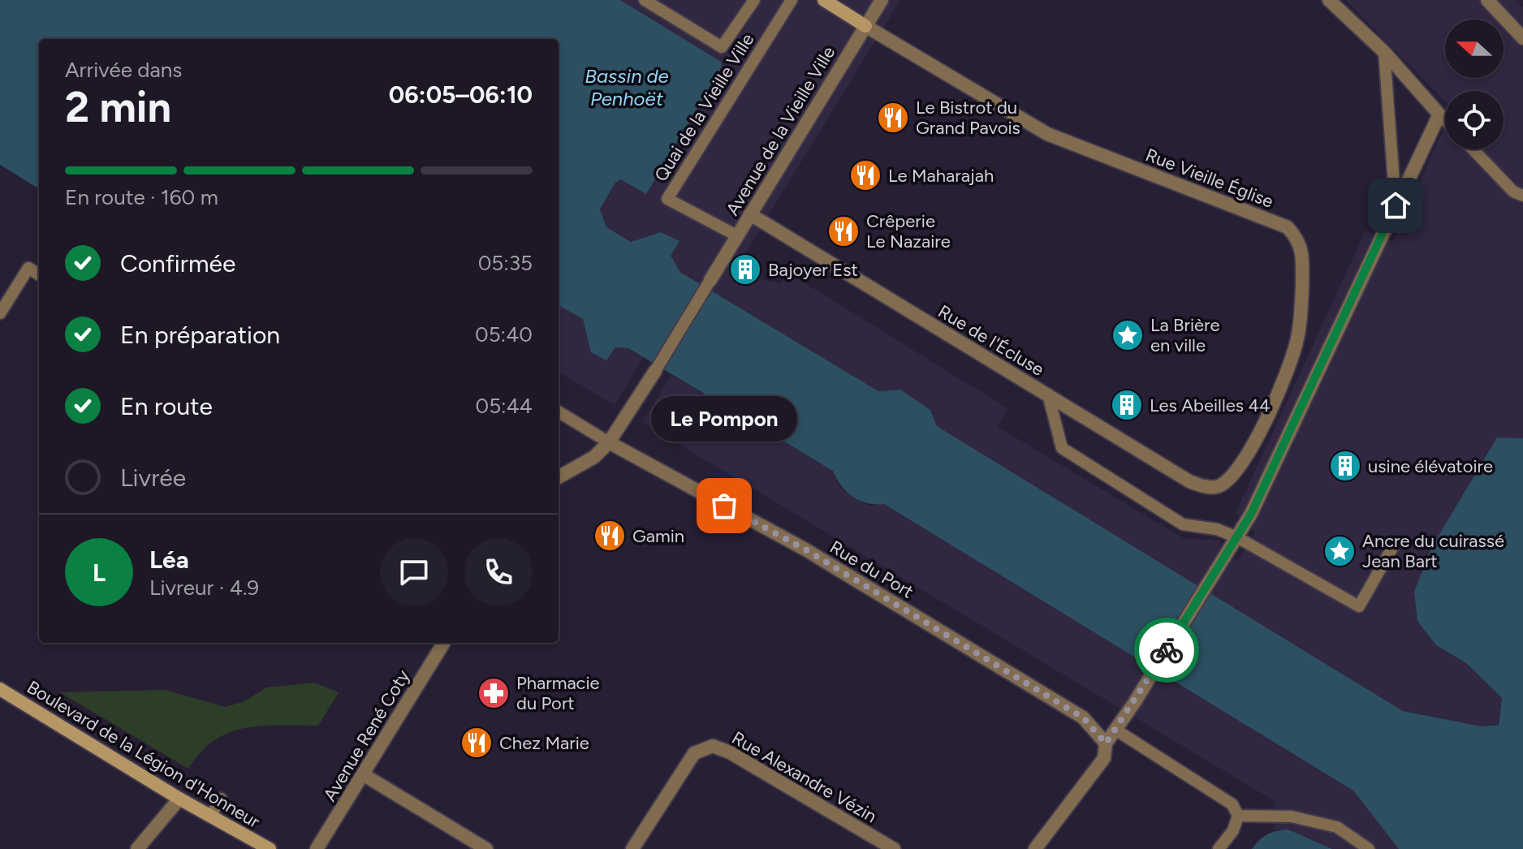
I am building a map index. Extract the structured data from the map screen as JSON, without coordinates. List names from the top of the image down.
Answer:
{
  "streets": {
    "main road": ["Boulevard de la Légion d'Honneur"],
    "street": [
      "Avenue de la Vieille Ville",
      "Rue Vieille Église",
      "Rue de l'Écluse",
      "Rue du Port",
      "Avenue René Coty",
      "Rue Alexandre Vézin"
    ],
    "lane": ["Quai de la Vieille Ville"]
  },
  "crossings": [
    ["Quai de la Vieille Ville", "Avenue de la Vieille Ville"],
    ["Avenue de la Vieille Ville", "Rue Vieille Église"],
    ["Avenue de la Vieille Ville", "Rue de l'Écluse"],
    ["Rue Vieille Église", "Rue de l'Écluse"]
  ],
  "water": ["Bassin de Penhoët"],
  "places": {
    "restaurant": [
      "Le Bistrot du Grand Pavois",
      "Le Maharajah",
      "Crêperie Le Nazaire",
      "Gamin",
      "Chez Marie"
    ],
    "building": ["Bajoyer Est", "Les Abeilles 44", "usine élévatoire"],
    "place": ["La Brière en ville", "Ancre du cuirassé Jean Bart"],
    "other": ["Le Pompon"],
    "pharmacy": ["Pharmacie du Port"]
  },
  "north": "left",
  "page": {
    "heading": ["2 min", "Arrivée dans", "06:05–06:10"],
    "panel": ["Léa", "Livreur · 4.9"],
    "bar": "En route · 160 m",
    "list": [
      ["Confirmée", "05:35"],
      ["En préparation", "05:40"],
      ["En route", "05:44"],
      "Livrée"
    ],
    "bubble": "Le Pompon",
    "round": "L"
  }
}
